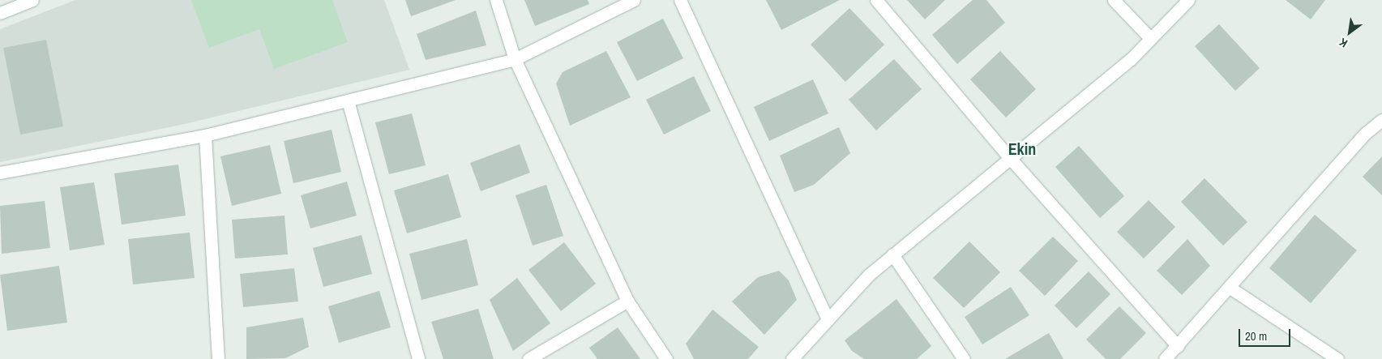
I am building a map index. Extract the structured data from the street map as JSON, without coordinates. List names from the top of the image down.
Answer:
{
  "districts": ["Ekin"],
  "scale_bar": "20 m",
  "north": "bottom left"
}
